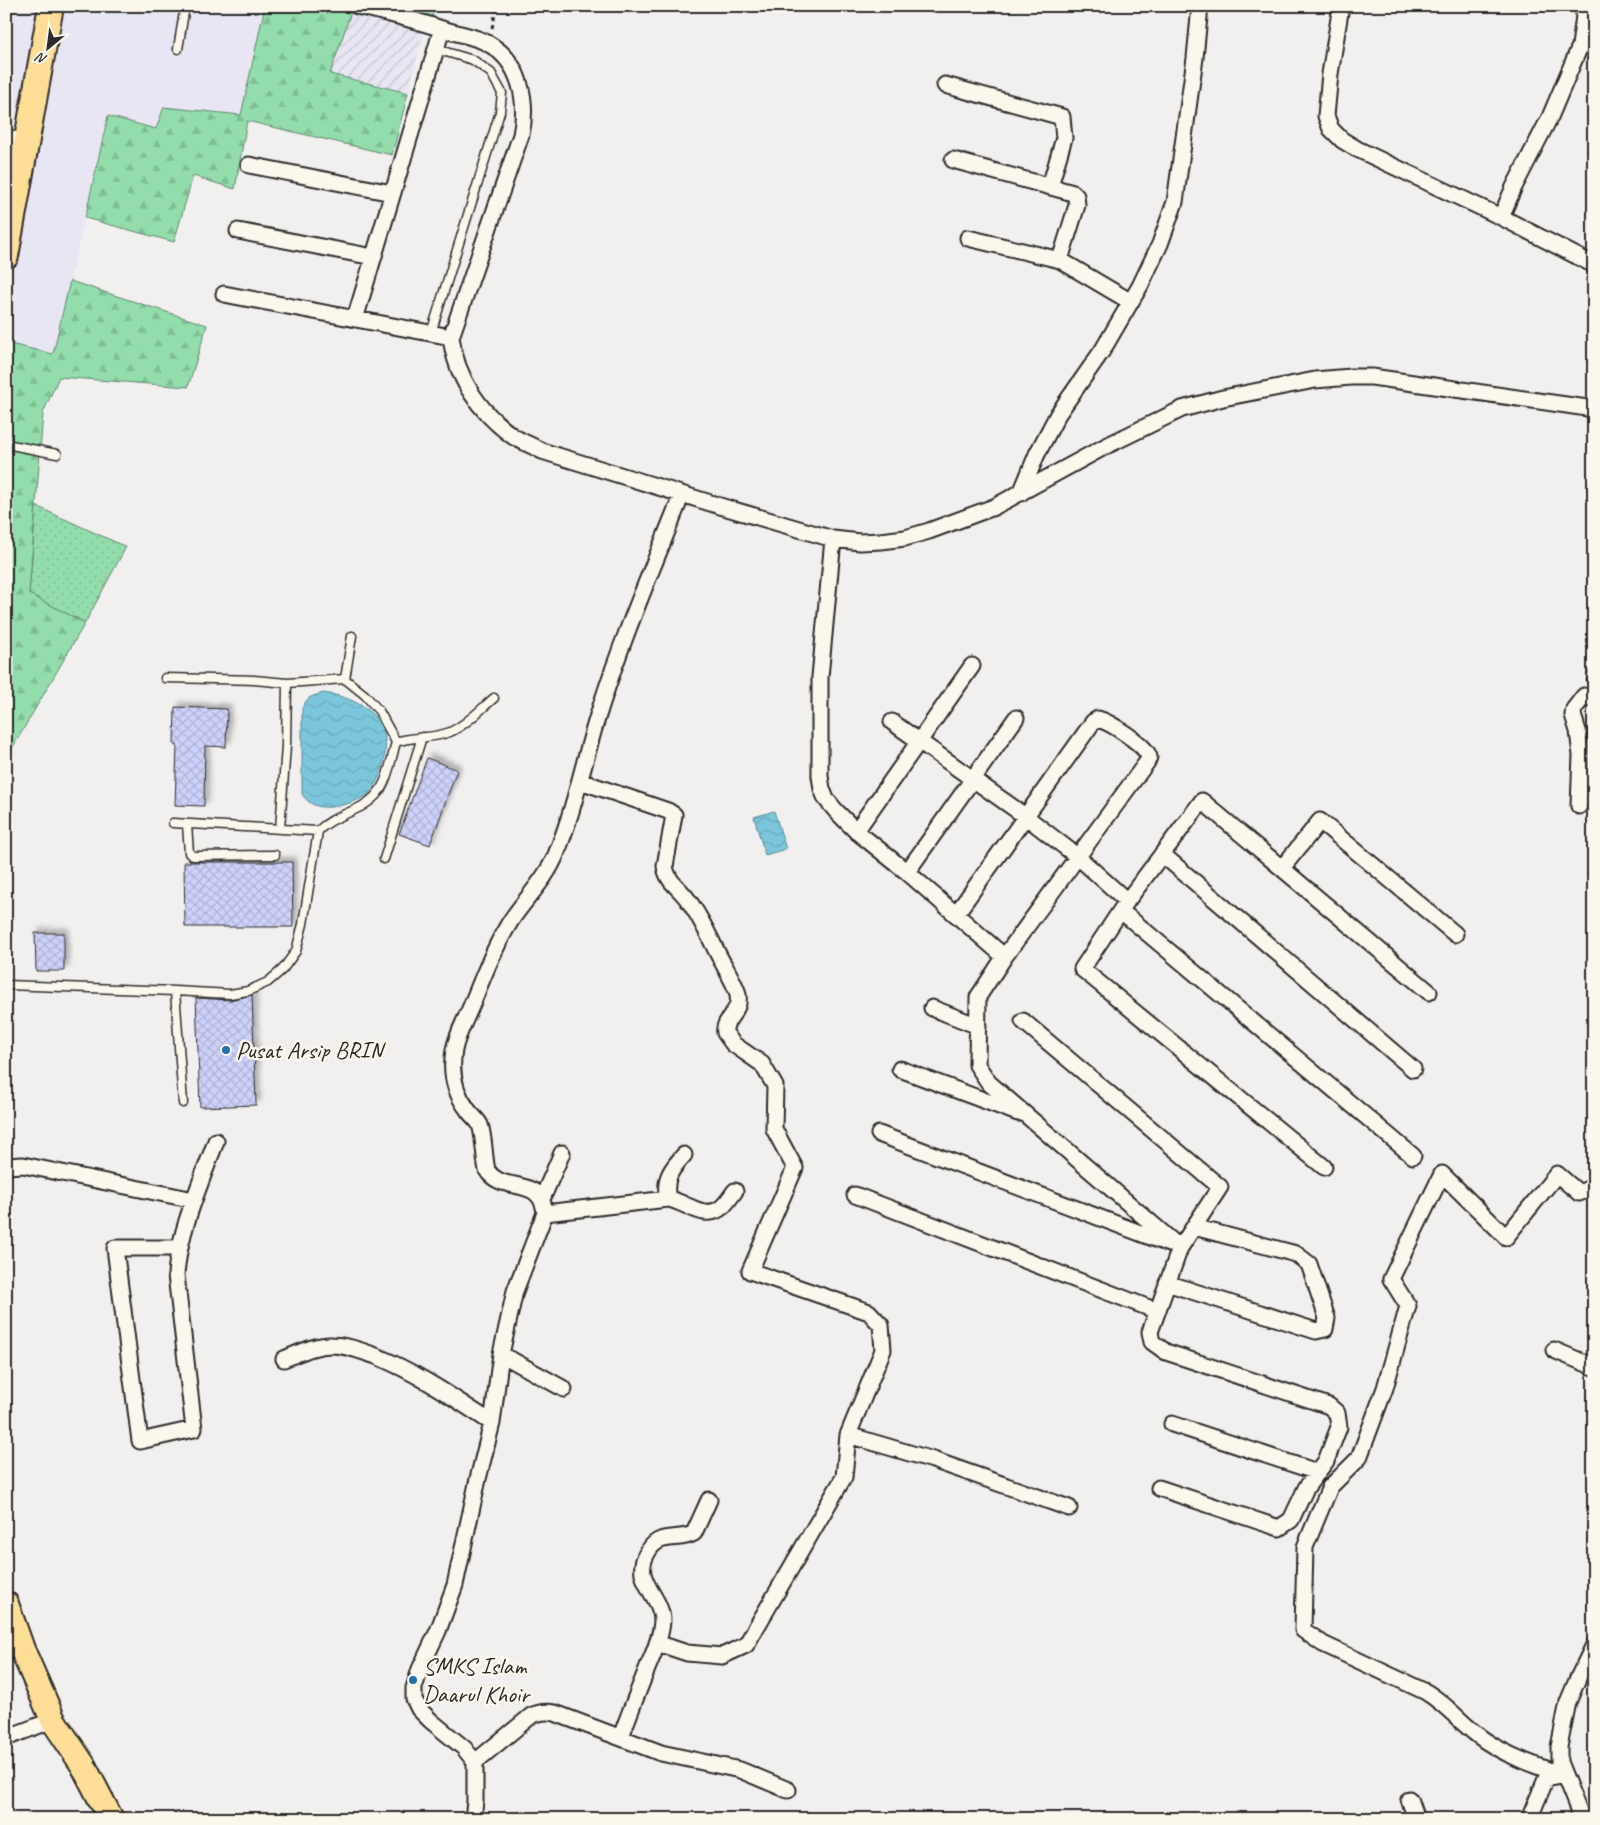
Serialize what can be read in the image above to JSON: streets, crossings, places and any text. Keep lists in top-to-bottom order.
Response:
{
  "places": ["Pusat Arsip BRIN", "SMKS Islam Daarul Khoir"],
  "north": "bottom left"
}
